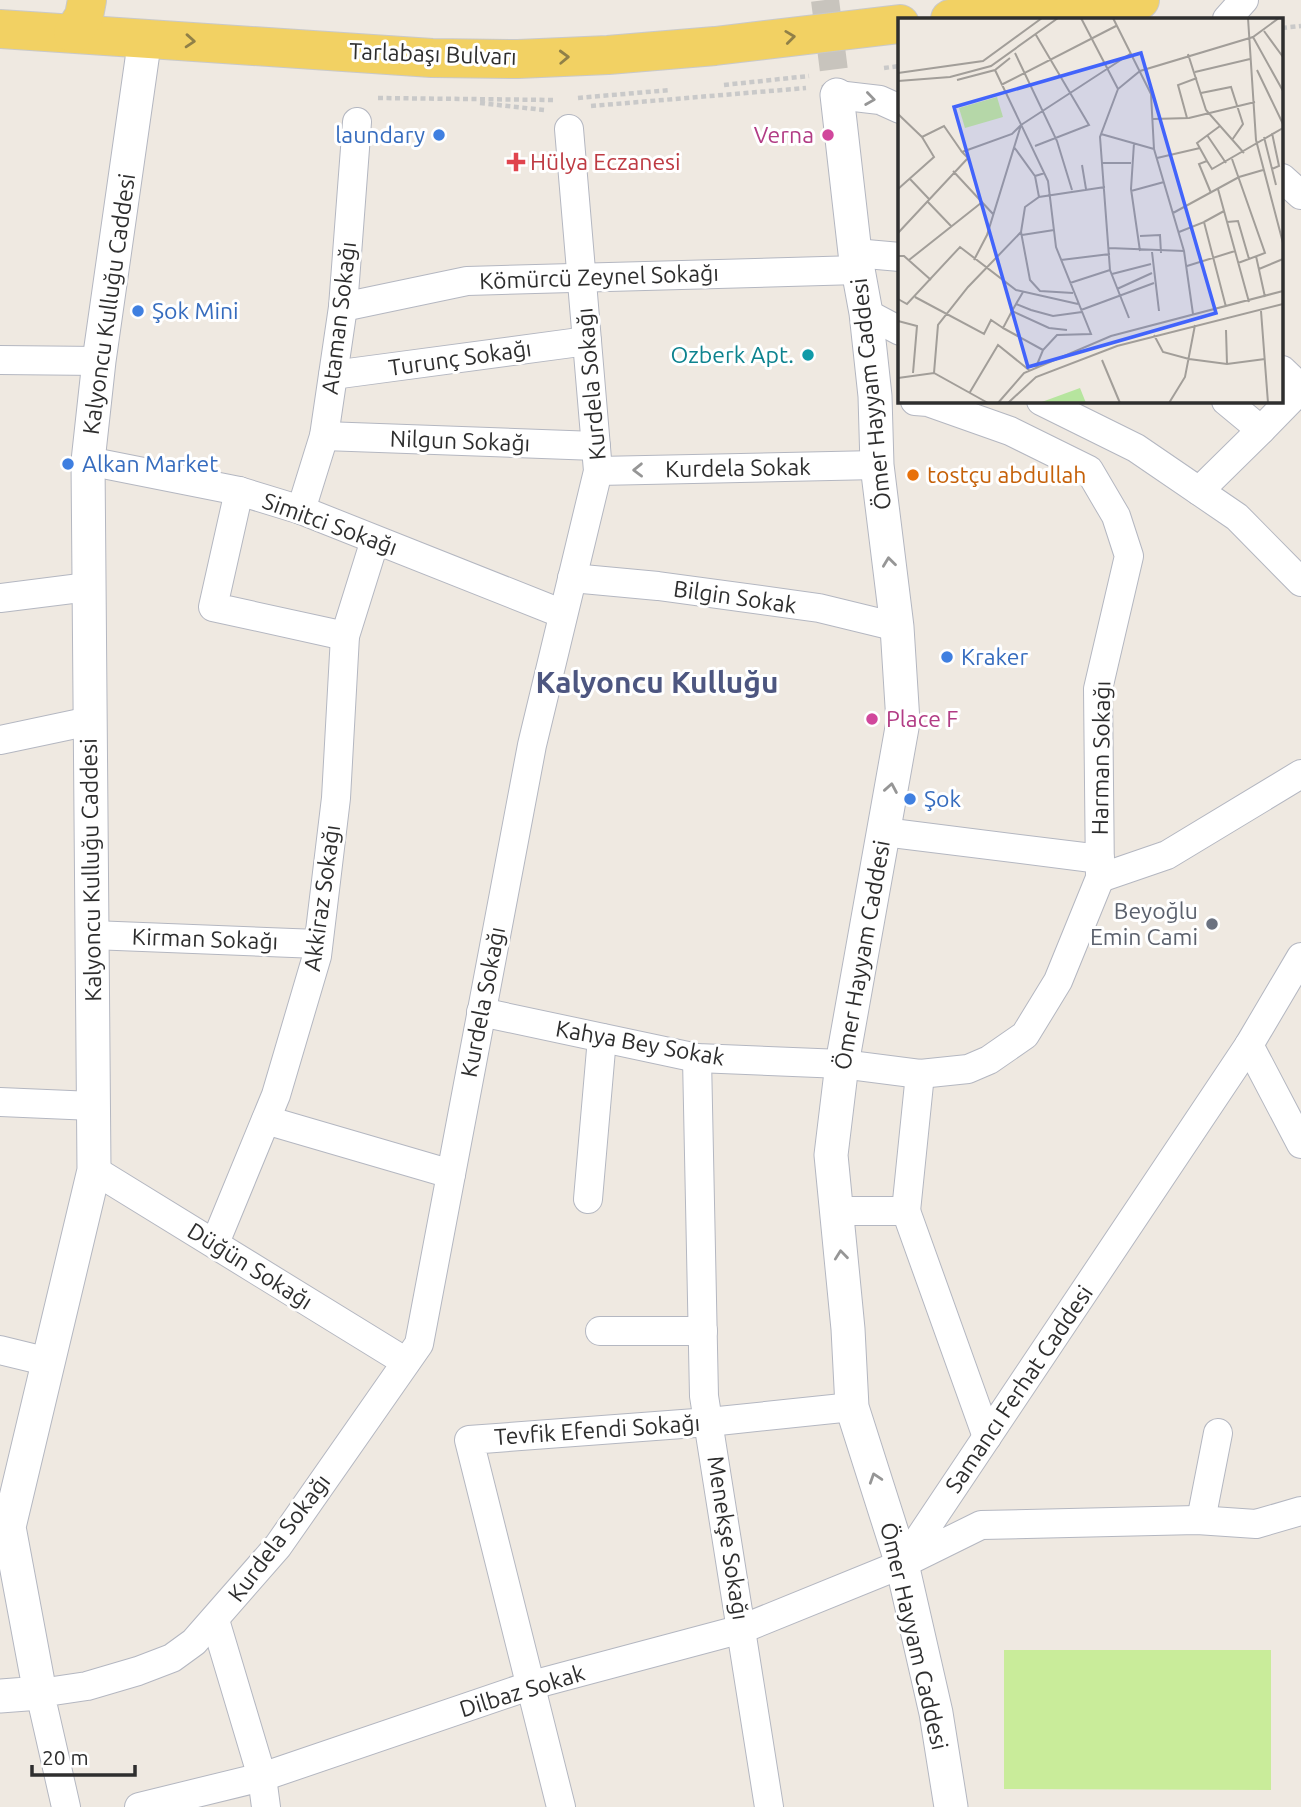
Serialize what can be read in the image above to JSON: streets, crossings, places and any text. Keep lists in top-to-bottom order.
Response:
{
  "streets": {
    "main road": ["Tarlabaşı Bulvarı"],
    "street": [
      "Kömürcü Zeynel Sokağı",
      "Kalyoncu Kulluğu Caddesi",
      "Ataman Sokağı",
      "Turunç Sokağı",
      "Kurdela Sokağı",
      "Ömer Hayyam Caddesi",
      "Nilgun Sokağı",
      "Kurdela Sokak",
      "Simitci Sokağı",
      "Bilgin Sokak",
      "Harman Sokağı",
      "Akkiraz Sokağı",
      "Kirman Sokağı",
      "Kahya Bey Sokak",
      "Düğün Sokağı",
      "Samancı Ferhat Caddesi",
      "Tevfik Efendi Sokağı",
      "Menekşe Sokağı",
      "Dilbaz Sokak"
    ]
  },
  "crossings": [
    ["Tarlabaşı Bulvarı", "Kalyoncu Kulluğu Caddesi"],
    ["Kömürcü Zeynel Sokağı", "Ataman Sokağı"],
    ["Kömürcü Zeynel Sokağı", "Kurdela Sokağı"],
    ["Kömürcü Zeynel Sokağı", "Ömer Hayyam Caddesi"],
    ["Kalyoncu Kulluğu Caddesi", "Kurdela Sokağı"],
    ["Kalyoncu Kulluğu Caddesi", "Simitci Sokağı"],
    ["Kalyoncu Kulluğu Caddesi", "Kirman Sokağı"],
    ["Kalyoncu Kulluğu Caddesi", "Düğün Sokağı"],
    ["Ataman Sokağı", "Turunç Sokağı"],
    ["Ataman Sokağı", "Nilgun Sokağı"],
    ["Ataman Sokağı", "Simitci Sokağı"],
    ["Turunç Sokağı", "Kurdela Sokağı"],
    ["Kurdela Sokağı", "Nilgun Sokağı"],
    ["Kurdela Sokağı", "Kurdela Sokak"],
    ["Kurdela Sokağı", "Simitci Sokağı"],
    ["Kurdela Sokağı", "Bilgin Sokak"],
    ["Kurdela Sokağı", "Kahya Bey Sokak"],
    ["Kurdela Sokağı", "Düğün Sokağı"],
    ["Ömer Hayyam Caddesi", "Kurdela Sokak"],
    ["Ömer Hayyam Caddesi", "Bilgin Sokak"],
    ["Ömer Hayyam Caddesi", "Harman Sokağı"],
    ["Ömer Hayyam Caddesi", "Kahya Bey Sokak"],
    ["Ömer Hayyam Caddesi", "Samancı Ferhat Caddesi"],
    ["Ömer Hayyam Caddesi", "Tevfik Efendi Sokağı"],
    ["Ömer Hayyam Caddesi", "Dilbaz Sokak"],
    ["Nilgun Sokağı", "Kurdela Sokak"],
    ["Simitci Sokağı", "Akkiraz Sokağı"],
    ["Harman Sokağı", "Kahya Bey Sokak"],
    ["Akkiraz Sokağı", "Kirman Sokağı"],
    ["Akkiraz Sokağı", "Düğün Sokağı"],
    ["Kahya Bey Sokak", "Menekşe Sokağı"],
    ["Samancı Ferhat Caddesi", "Dilbaz Sokak"],
    ["Tevfik Efendi Sokağı", "Menekşe Sokağı"],
    ["Tevfik Efendi Sokağı", "Dilbaz Sokak"],
    ["Menekşe Sokağı", "Dilbaz Sokak"]
  ],
  "one_way": ["Tarlabaşı Bulvarı", "Kurdela Sokak"],
  "districts": ["Kalyoncu Kulluğu"],
  "places": {
    "other": [
      "laundary",
      "Verna",
      "Şok Mini",
      "Ozberk Apt.",
      "Alkan Market",
      "tostçu abdullah",
      "Kraker",
      "Place F",
      "Şok",
      "Beyoğlu Emin Cami"
    ],
    "health": ["Hülya Eczanesi"]
  },
  "scale_bar": "20 m"
}
